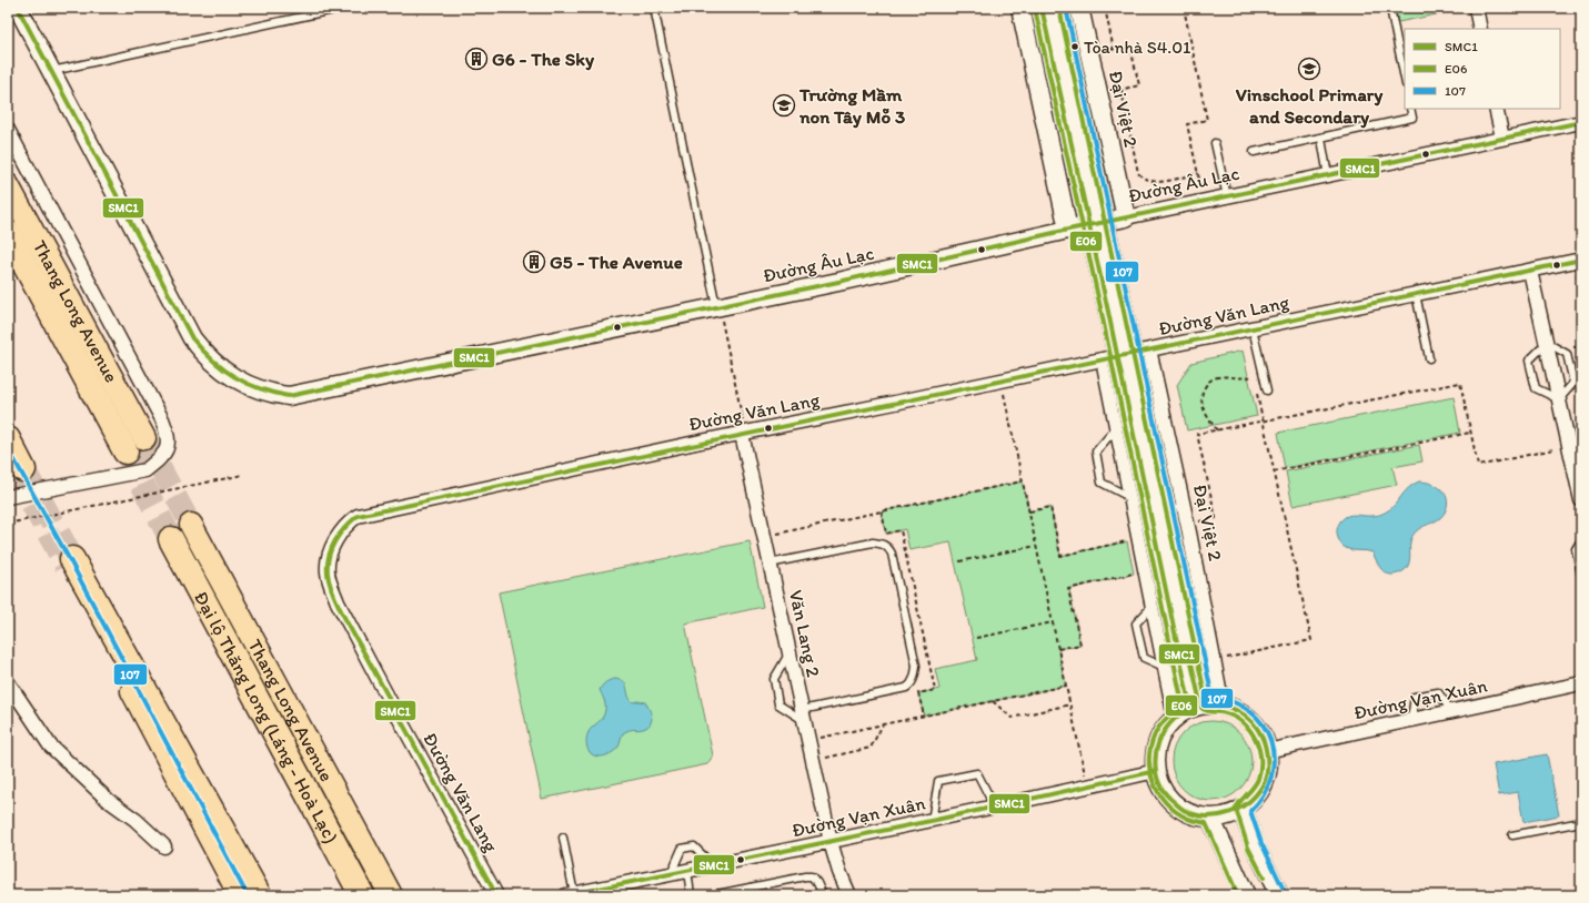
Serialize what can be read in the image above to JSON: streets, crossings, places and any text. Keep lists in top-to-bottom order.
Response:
{
  "streets": {
    "highway": ["Đại lộ Thăng Long (Láng - Hoà Lạc)"],
    "main road": ["Thang Long Avenue"],
    "street": [
      "Đại Việt 2",
      "Đường Âu Lạc",
      "Đường Văn Lang",
      "Văn Lang 2",
      "Đường Vạn Xuân"
    ]
  },
  "crossings": [
    ["Đại Việt 2", "Đường Âu Lạc"],
    ["Đại Việt 2", "Đường Văn Lang"],
    ["Đại Việt 2", "Đường Vạn Xuân"],
    ["Đường Văn Lang", "Văn Lang 2"],
    ["Văn Lang 2", "Đường Vạn Xuân"]
  ],
  "places": {
    "other": ["Tòa nhà S4.01"],
    "building": ["G6 - The Sky", "G5 - The Avenue"],
    "school or university": ["Vinschool Primary and Secondary", "Trường Mầm non Tây Mỗ 3"]
  },
  "lines": ["transit line SMC1", "transit line 107", "transit line E06"],
  "legend": ["SMC1", "E06", "107"]
}
